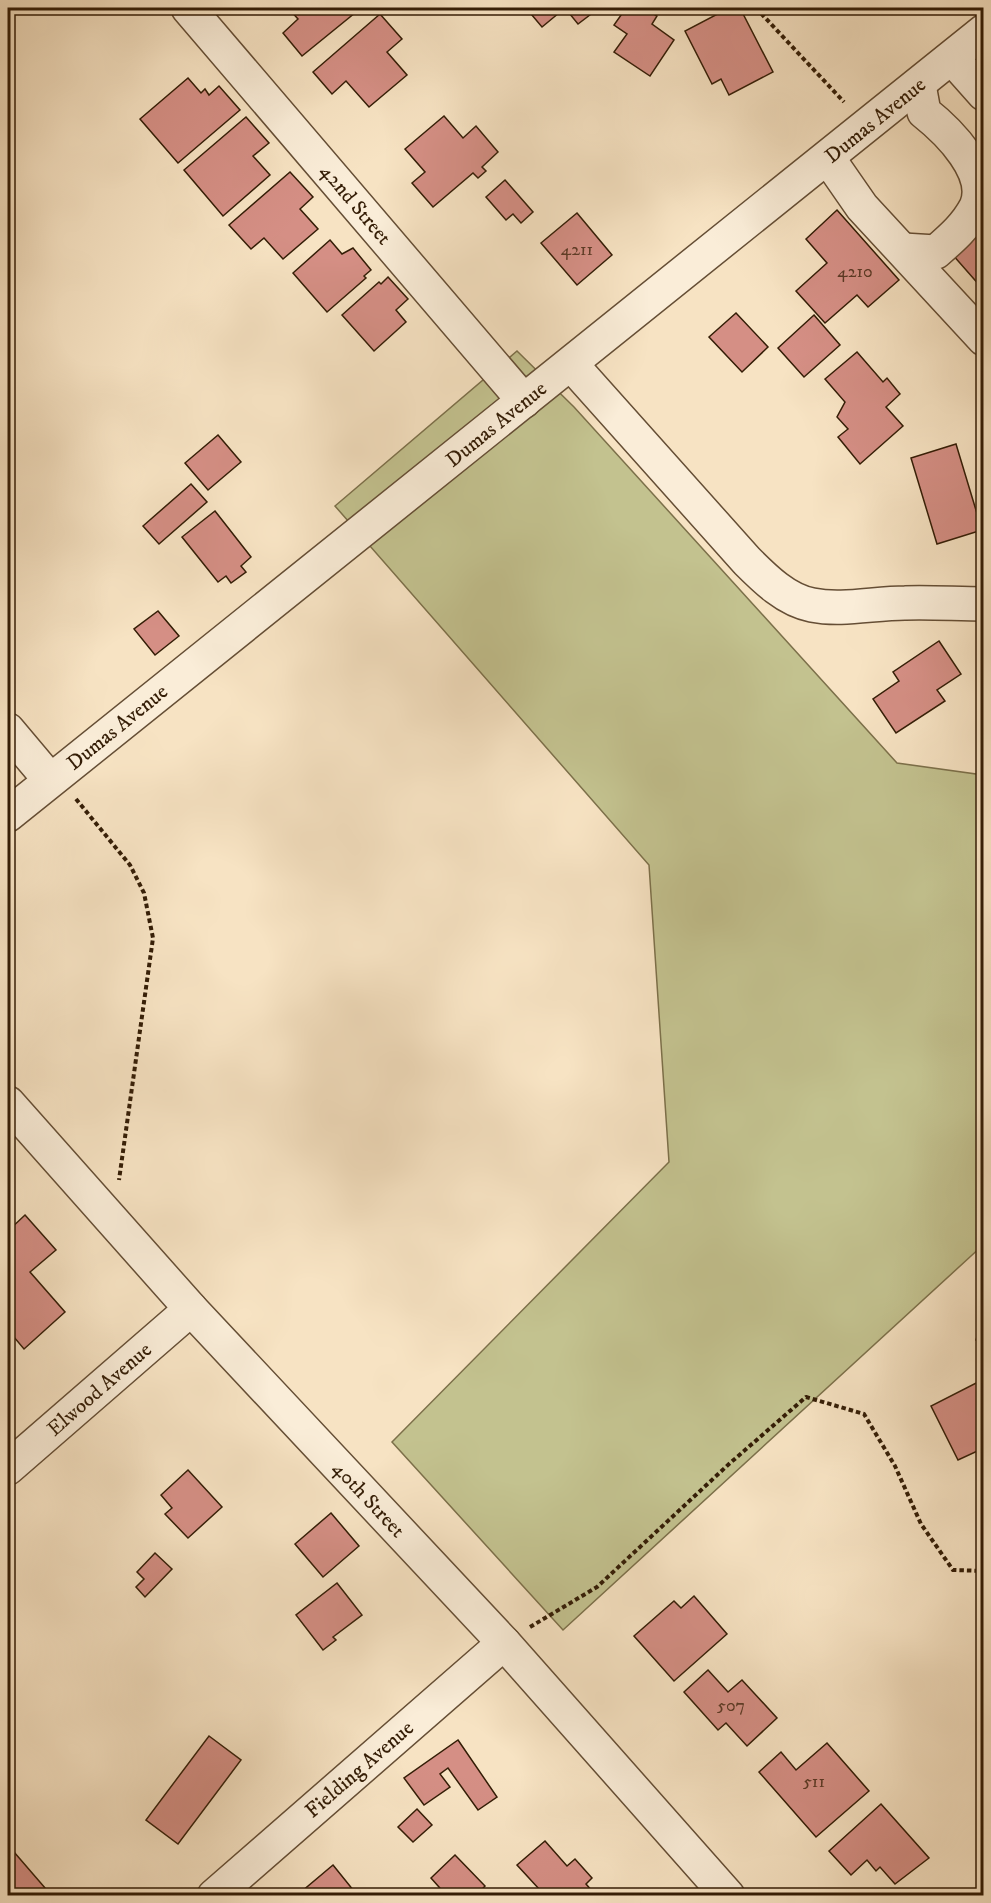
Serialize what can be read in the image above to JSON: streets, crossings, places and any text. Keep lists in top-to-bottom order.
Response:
{
  "streets": {
    "street": [
      "Dumas Avenue",
      "42nd Street",
      "Elwood Avenue",
      "40th Street",
      "Fielding Avenue"
    ]
  },
  "crossings": [
    ["Dumas Avenue", "42nd Street"],
    ["Elwood Avenue", "40th Street"],
    ["40th Street", "Fielding Avenue"]
  ],
  "house_numbers": [
    "4211",
    "4210",
    "507",
    "511"
  ]
}
